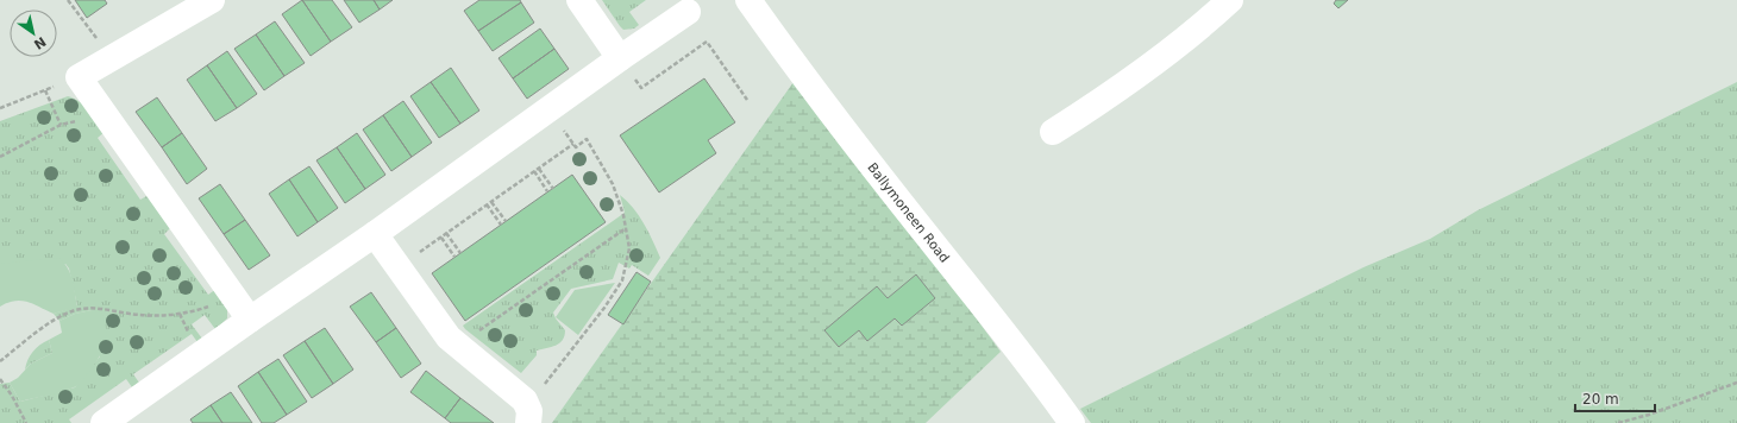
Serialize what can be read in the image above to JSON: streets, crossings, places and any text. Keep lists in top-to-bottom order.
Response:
{
  "streets": {
    "street": ["Ballymoneen Road"]
  },
  "scale_bar": "20 m",
  "north": "bottom right"
}
